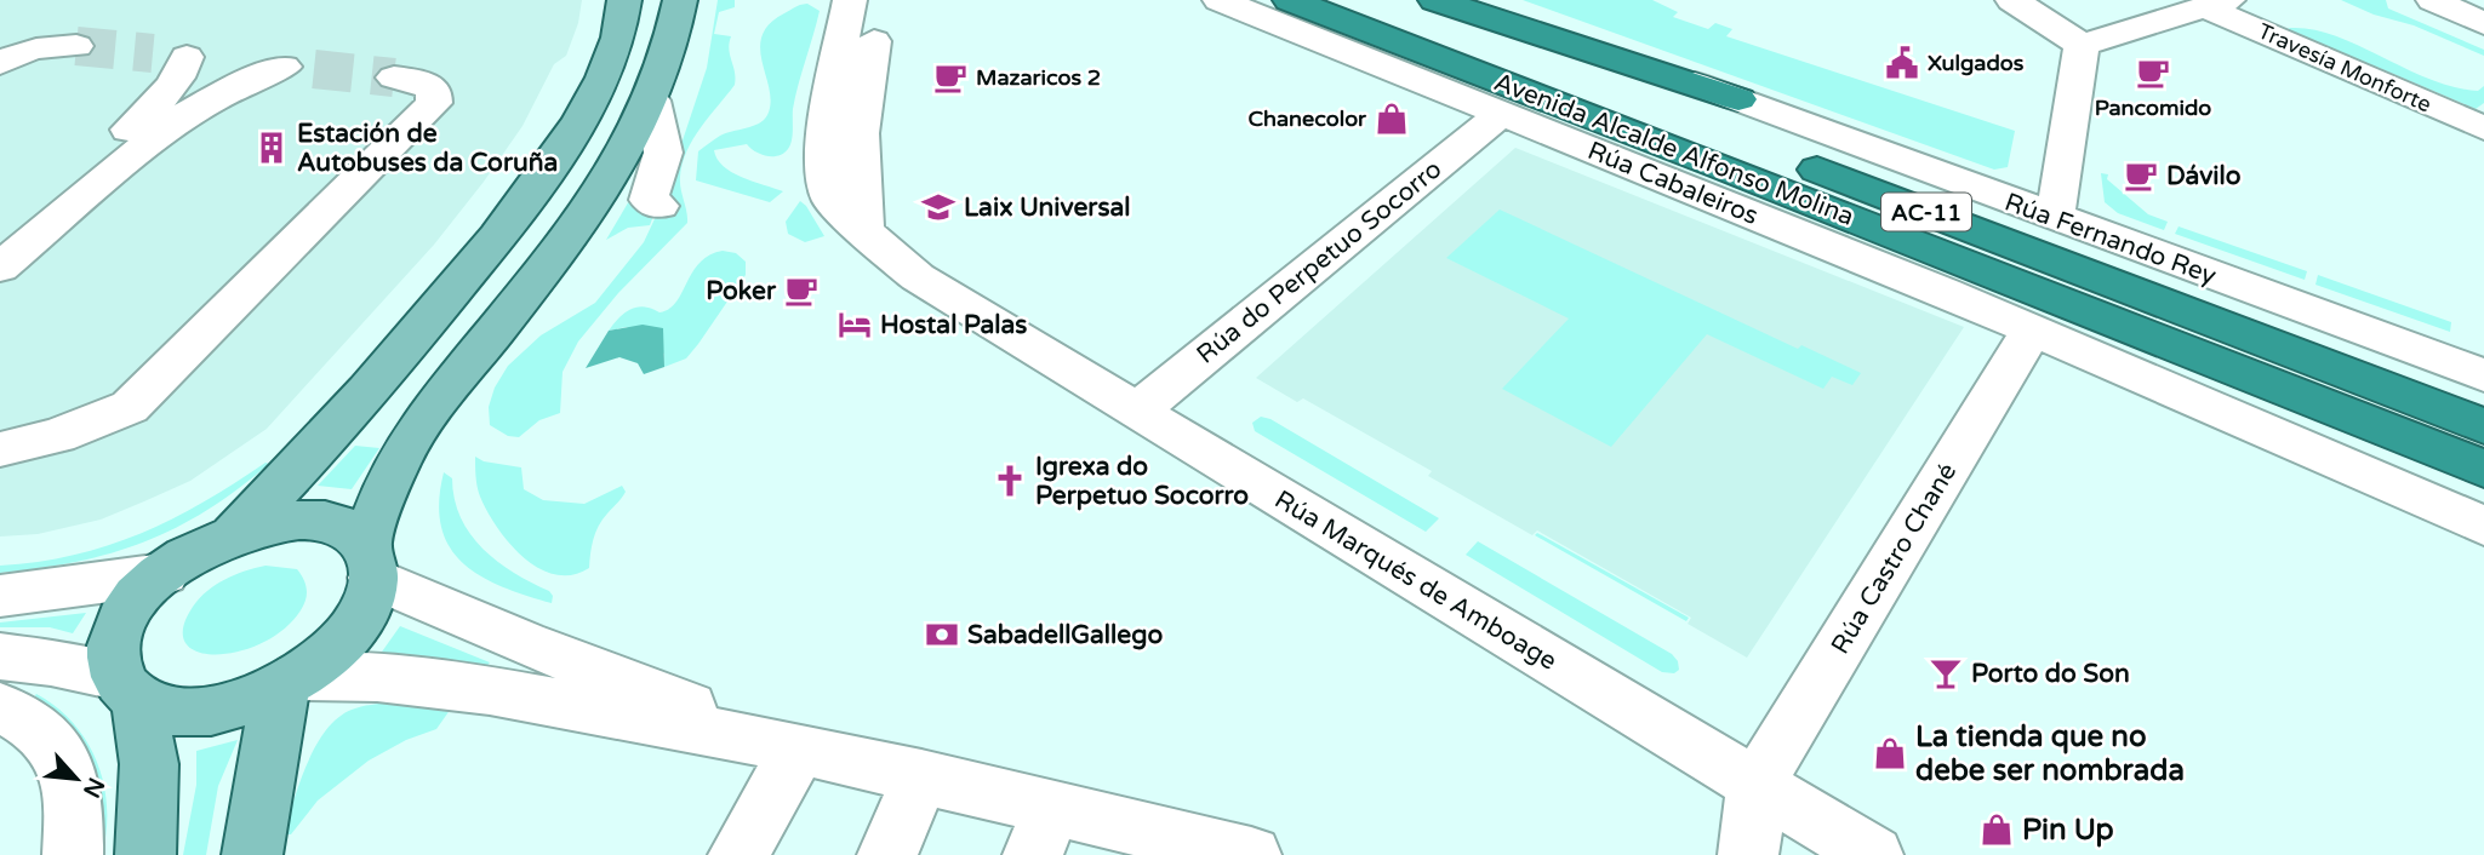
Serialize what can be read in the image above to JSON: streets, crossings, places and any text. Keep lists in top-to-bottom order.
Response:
{
  "streets": {
    "highway": ["Avenida Alcalde Alfonso Molina", "AC-11"],
    "street": [
      "Travesía Monforte",
      "Rúa Cabaleiros",
      "Rúa Fernando Rey",
      "Rúa do Perpetuo Socorro",
      "Rúa Castro Chané",
      "Rúa Marqués de Amboage"
    ]
  },
  "crossings": [
    ["Rúa Cabaleiros", "Rúa do Perpetuo Socorro"],
    ["Rúa Cabaleiros", "Rúa Castro Chané"],
    ["Rúa do Perpetuo Socorro", "Rúa Marqués de Amboage"],
    ["Rúa Castro Chané", "Rúa Marqués de Amboage"]
  ],
  "places": {
    "public building": ["Xulgados"],
    "cafe": [
      "Pancomido",
      "Mazaricos 2",
      "Dávilo",
      "Poker"
    ],
    "shop": ["Chanecolor", "La tienda que no debe ser nombrada", "Pin Up"],
    "building": ["Estación de Autobuses da Coruña"],
    "school or university": ["Laix Universal"],
    "hotel": ["Hostal Palas"],
    "church": ["Igrexa do Perpetuo Socorro"],
    "bank": ["SabadellGallego"],
    "bar": ["Porto do Son"]
  },
  "north": "bottom right"
}
